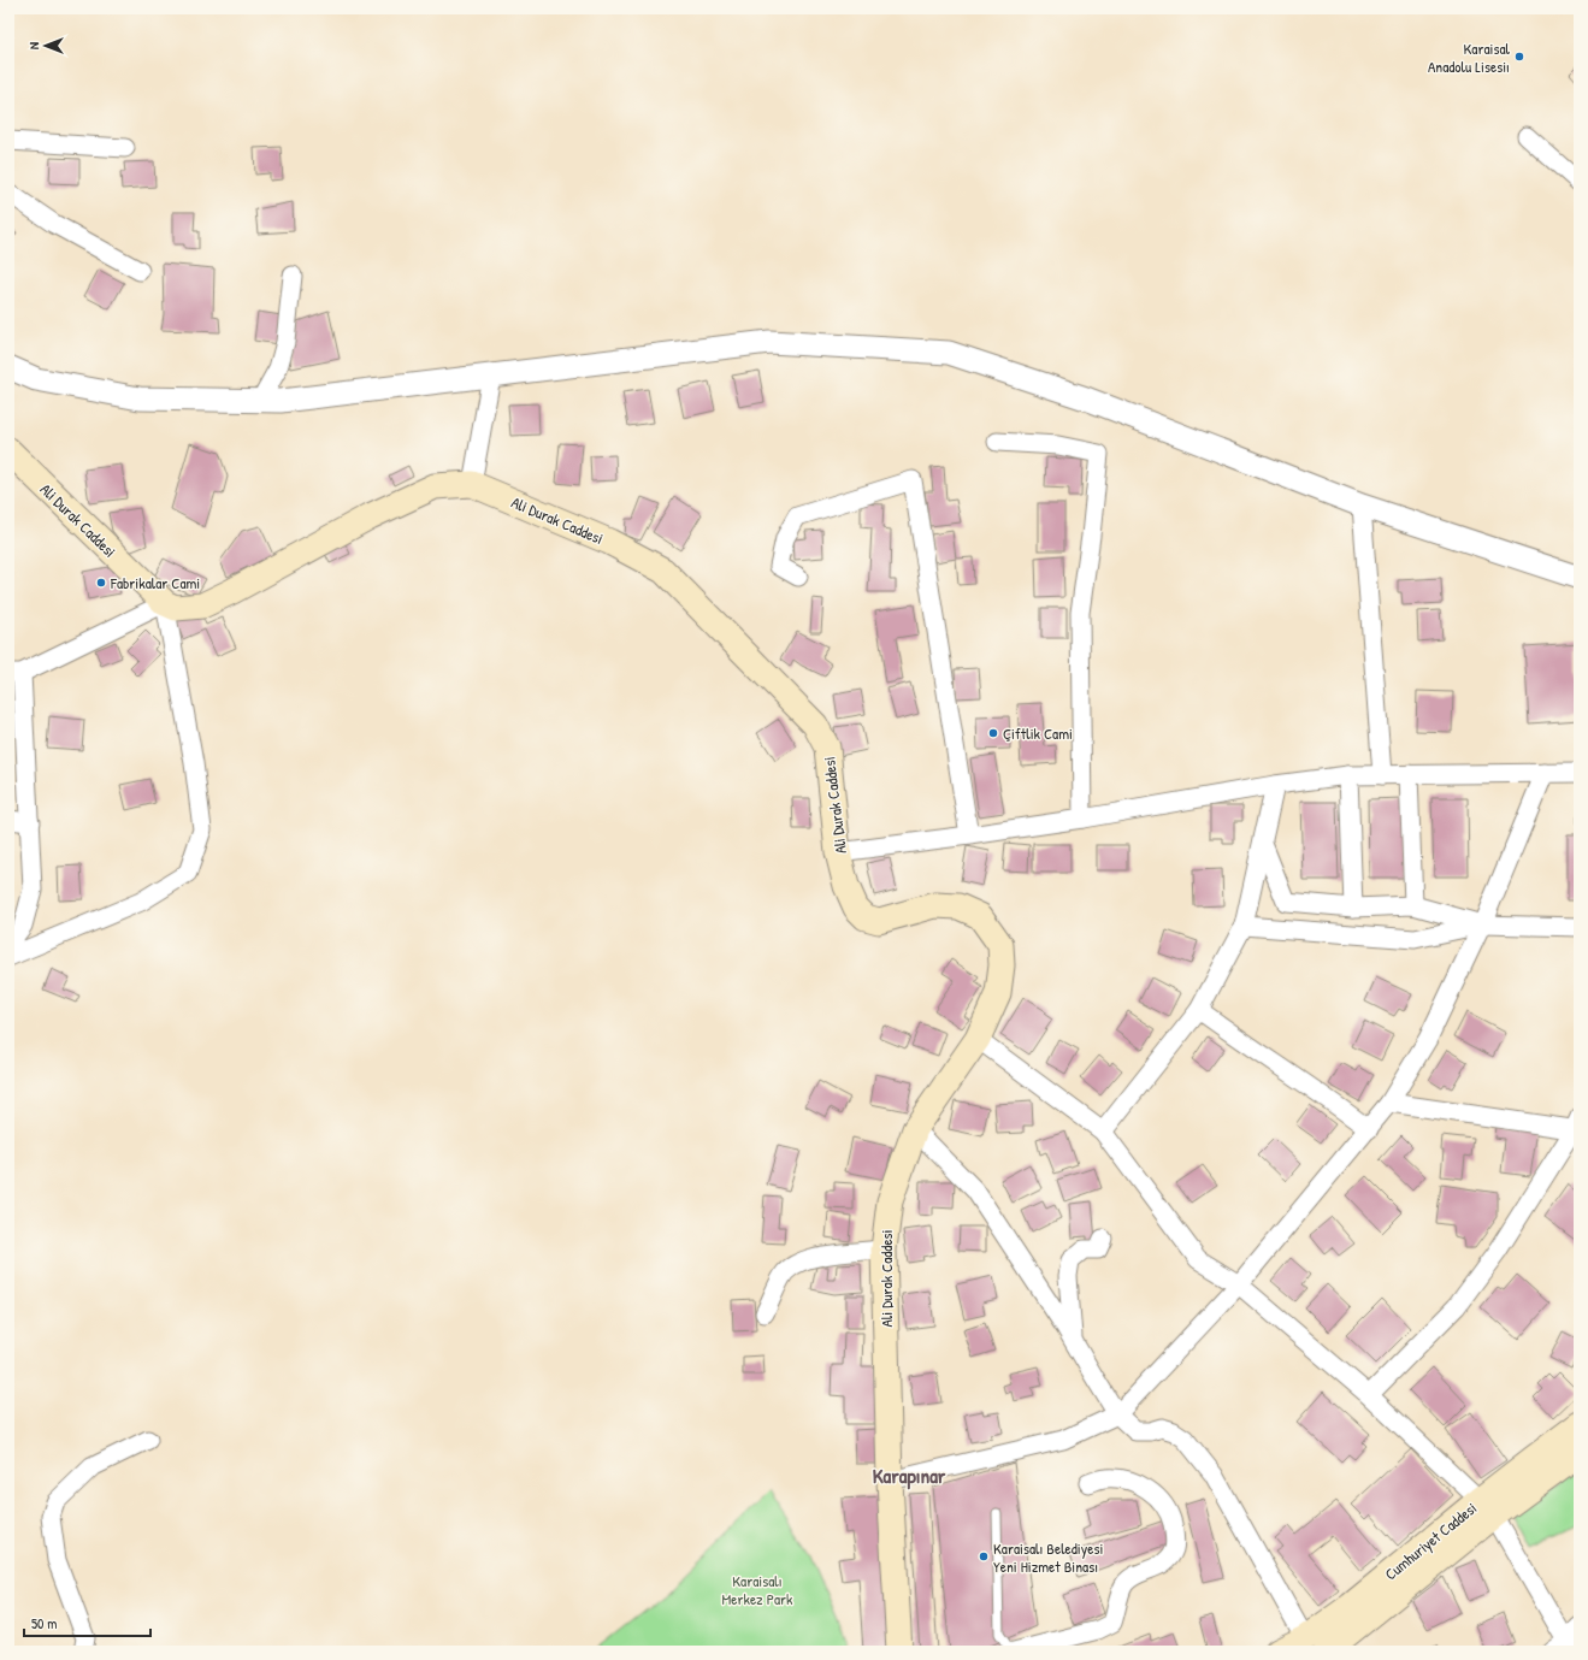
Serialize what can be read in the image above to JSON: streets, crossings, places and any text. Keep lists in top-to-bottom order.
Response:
{
  "streets": {
    "main road": ["Ali Durak Caddesi", "Cumhuriyet Caddesi"]
  },
  "districts": ["Karapınar"],
  "parks": ["Karaisalı Merkez Park"],
  "places": [
    "Karaisal Anadolu Lisesiı",
    "Fabrikalar Cami",
    "Çiftlik Cami",
    "Karaisalı Belediyesi Yeni Hizmet Binası"
  ],
  "scale_bar": "50 m",
  "north": "left"
}
